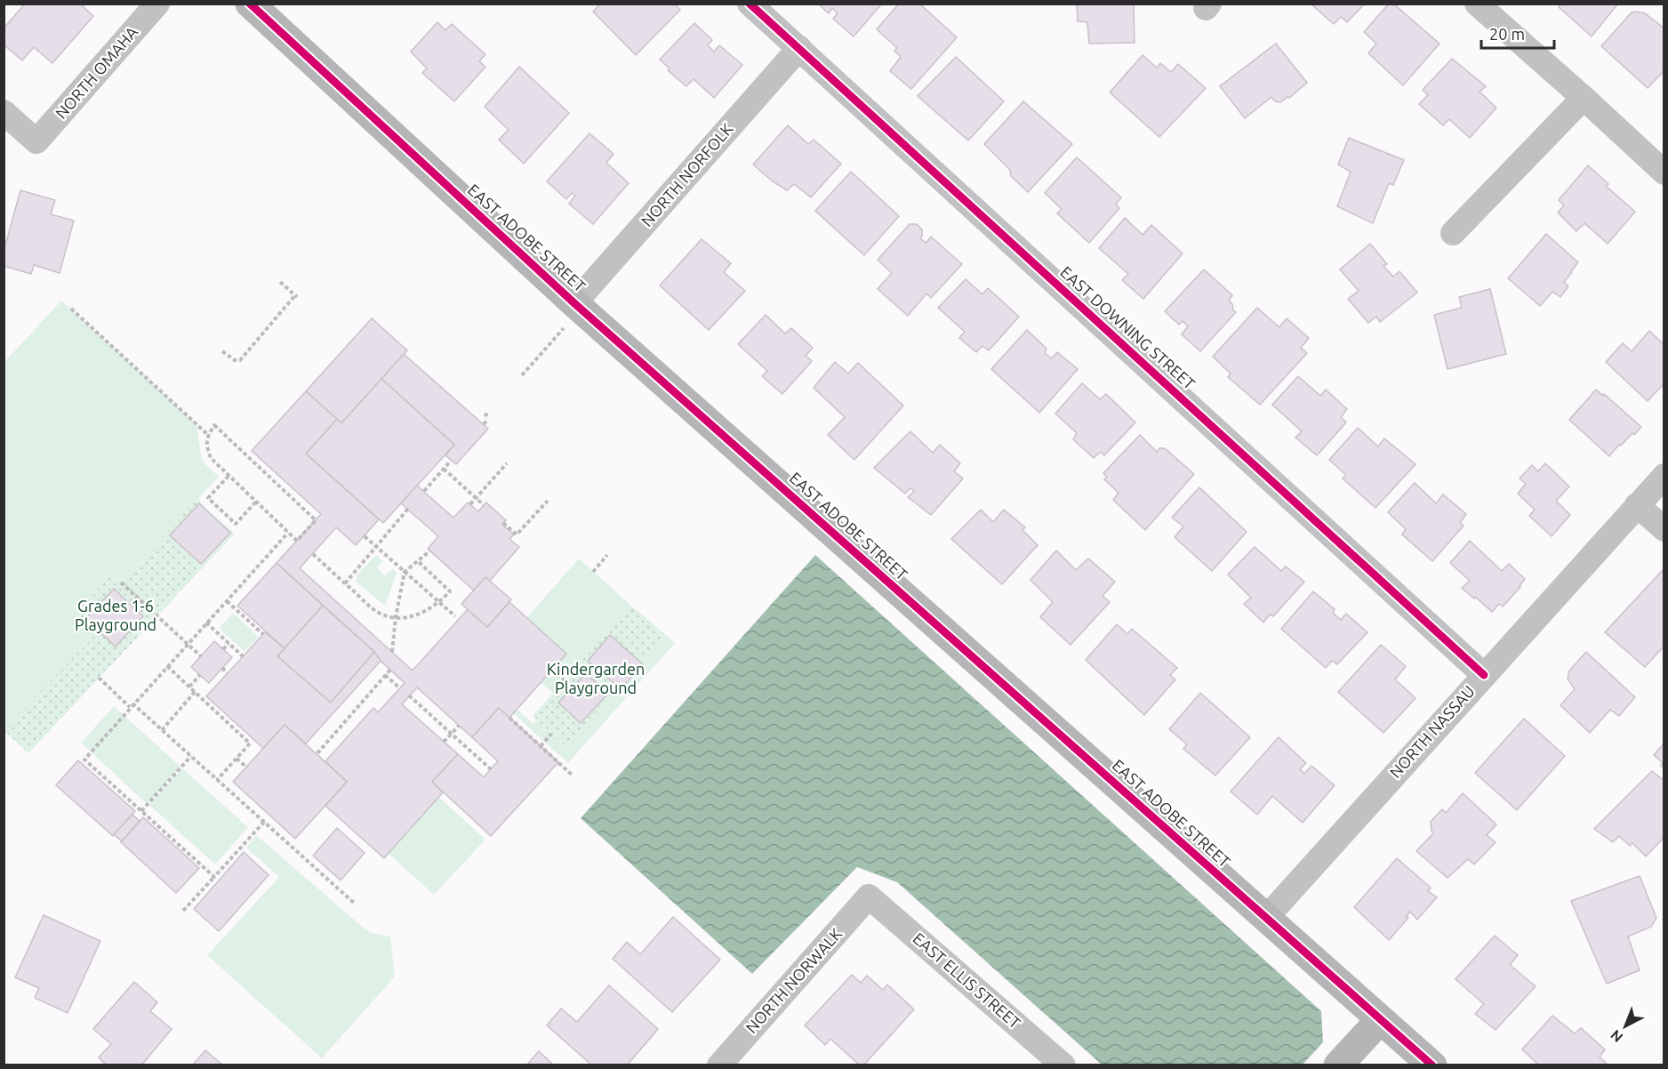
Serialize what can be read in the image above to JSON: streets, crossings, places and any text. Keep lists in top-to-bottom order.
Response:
{
  "streets": {
    "street": [
      "NORTH OMAHA",
      "NORTH NORFOLK",
      "EAST ADOBE STREET",
      "EAST DOWNING STREET",
      "NORTH NASSAU",
      "NORTH NORWALK",
      "EAST ELLIS STREET"
    ]
  },
  "crossings": [
    ["NORTH NORFOLK", "EAST ADOBE STREET"],
    ["NORTH NORFOLK", "EAST DOWNING STREET"],
    ["EAST ADOBE STREET", "NORTH NASSAU"],
    ["EAST DOWNING STREET", "NORTH NASSAU"],
    ["NORTH NORWALK", "EAST ELLIS STREET"]
  ],
  "parks": ["Grades 1-6 Playground", "Kindergarden Playground"],
  "scale_bar": "20 m",
  "north": "bottom left"
}
